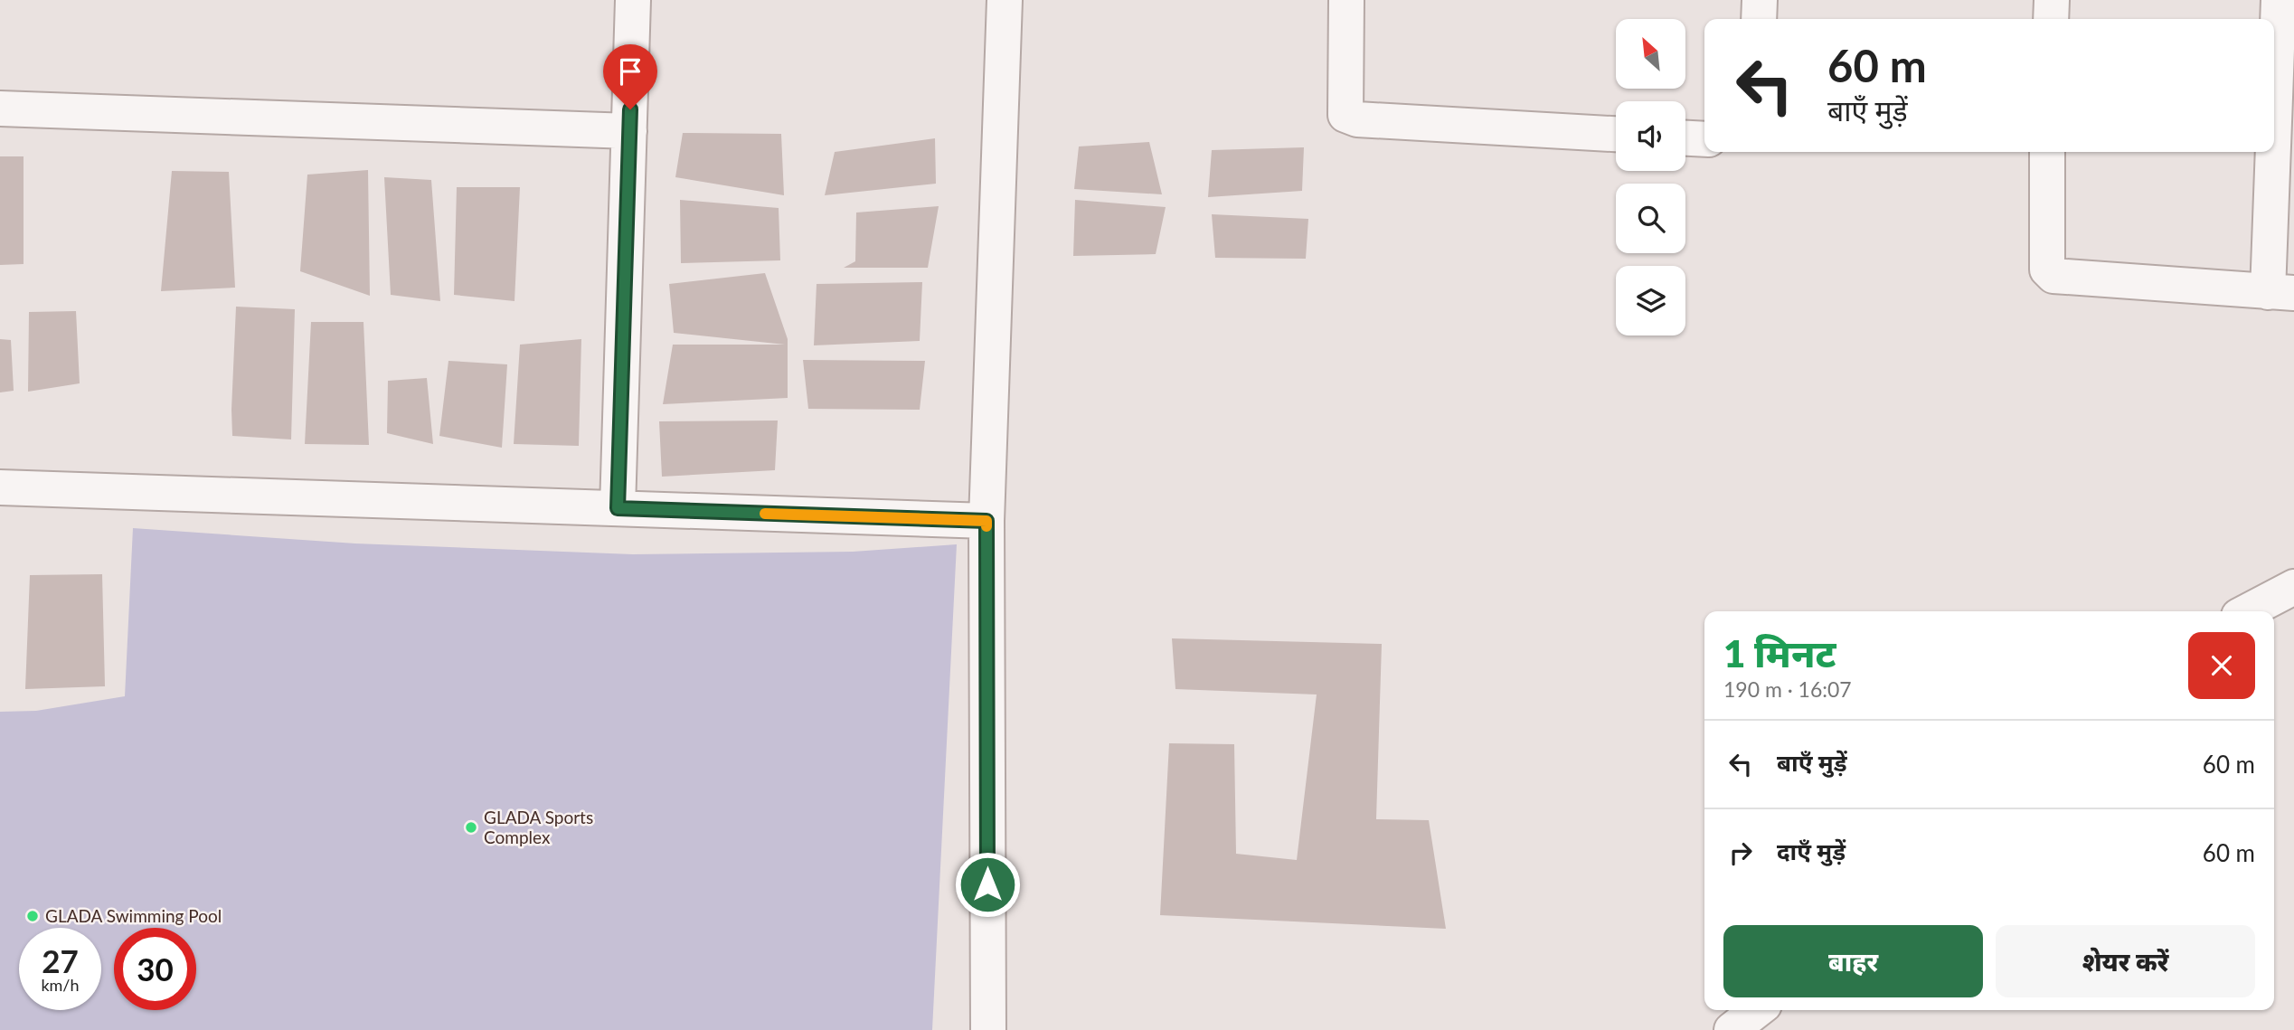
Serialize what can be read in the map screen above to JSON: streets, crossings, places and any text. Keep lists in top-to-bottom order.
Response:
{
  "places": ["GLADA Sports Complex", "GLADA Swimming Pool"],
  "north": "top left",
  "page": {
    "turn": ["60 m", "बाएँ मुड़ें"],
    "heading": ["1 मिनट", "190 m · 16:07"],
    "list": [
      {
        "name": "बाएँ मुड़ें",
        "value": "60 m"
      },
      {
        "name": "दाएँ मुड़ें",
        "value": "60 m"
      }
    ],
    "buttons": ["बाहर", "शेयर करें"],
    "speed": "27 km/h",
    "limit": "30"
  }
}
